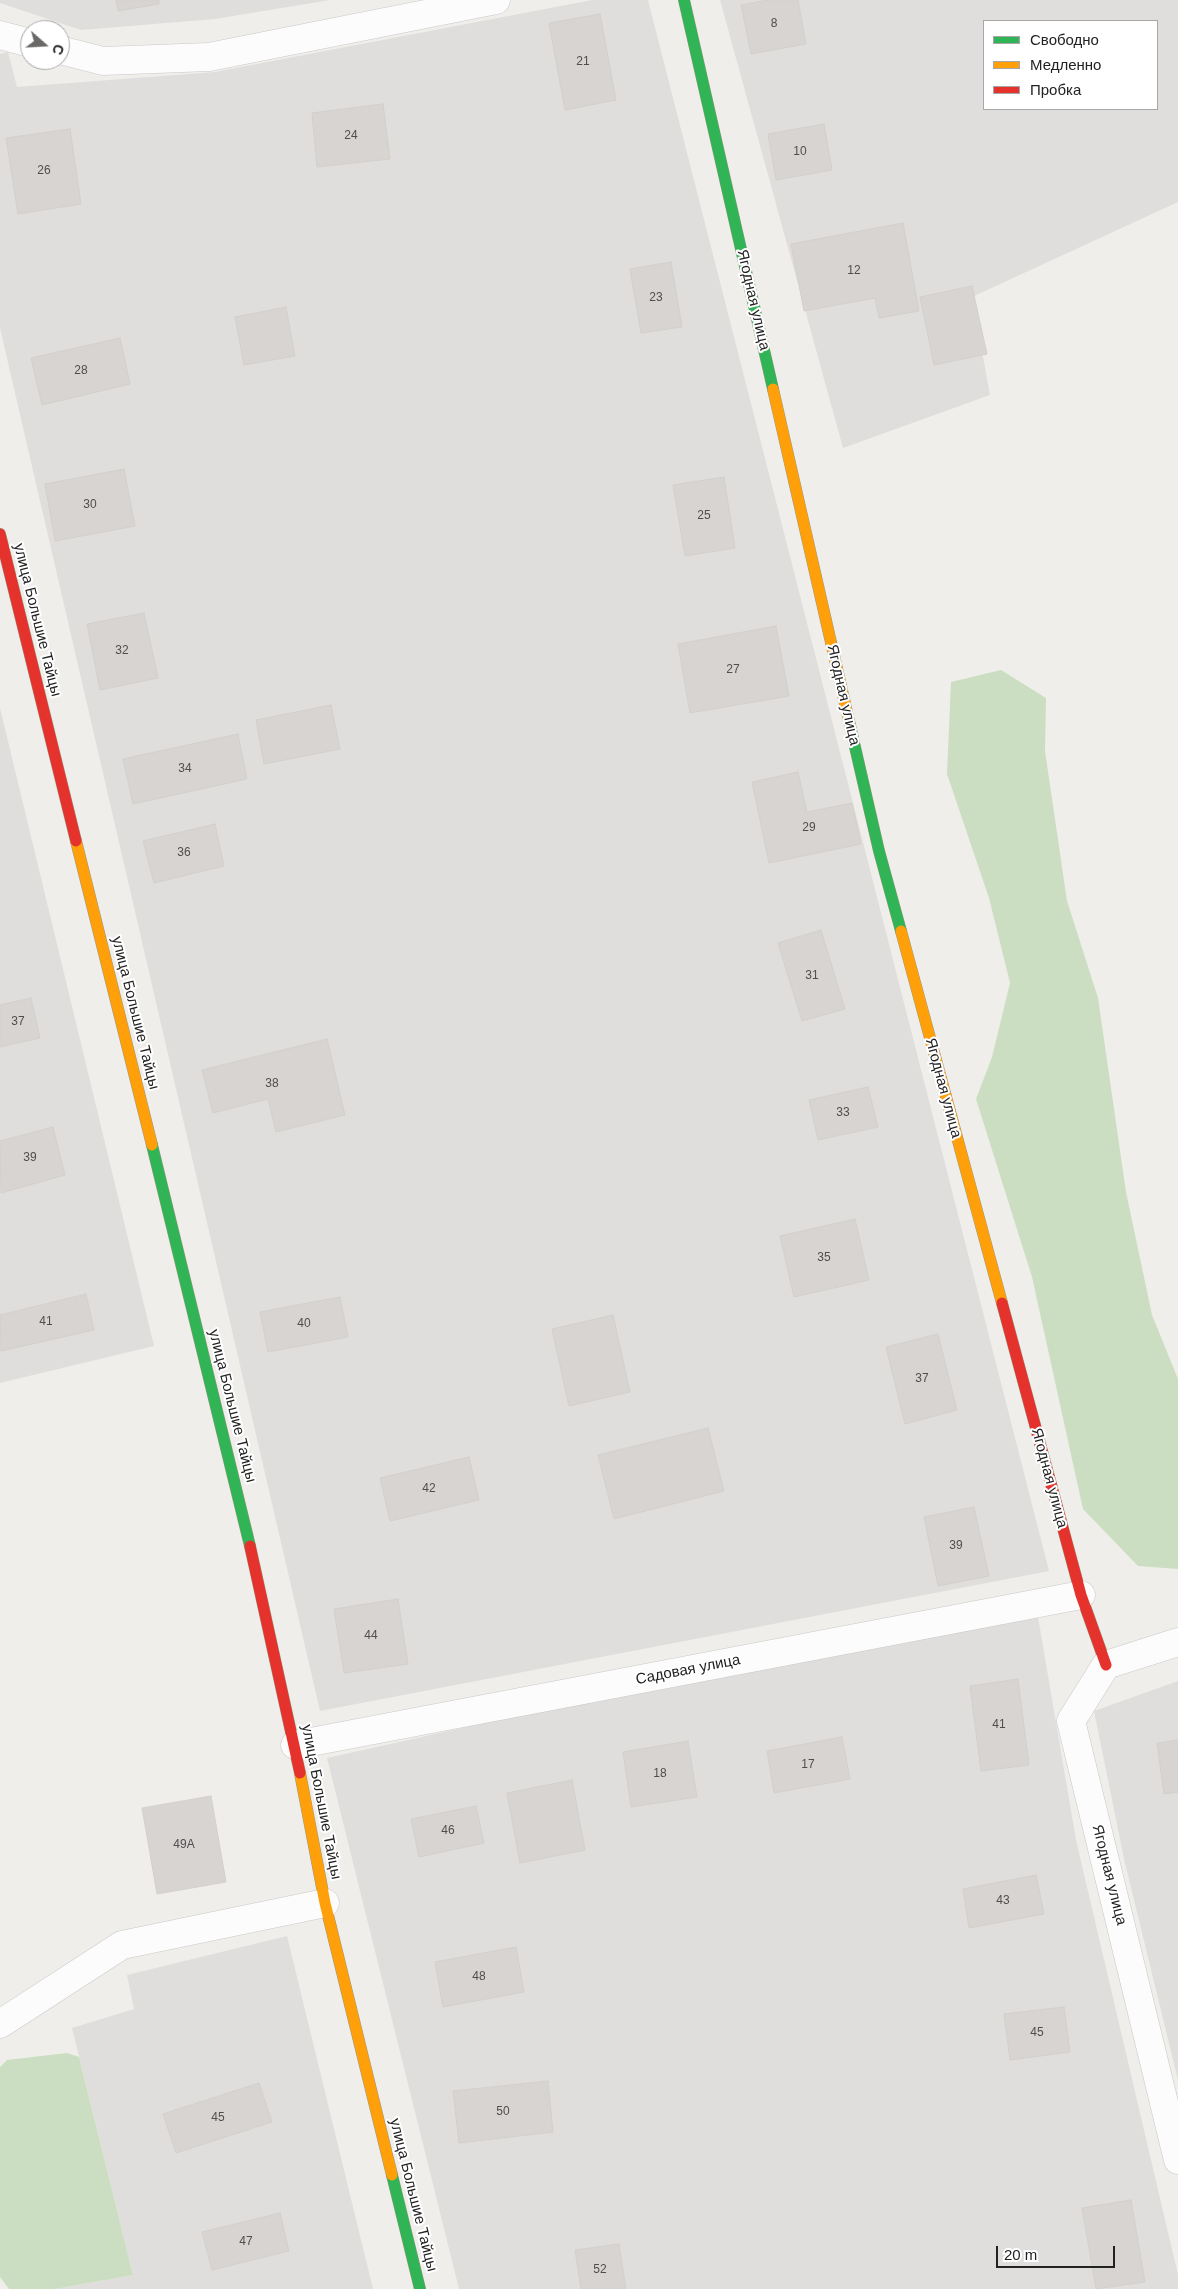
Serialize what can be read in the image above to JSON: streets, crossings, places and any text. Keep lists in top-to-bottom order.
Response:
{
  "streets": {
    "street": ["Ягодная улица", "улица Большие Тайцы", "Садовая улица"]
  },
  "crossings": [
    ["Ягодная улица", "Садовая улица"],
    ["улица Большие Тайцы", "Садовая улица"]
  ],
  "house_numbers": [
    "8",
    "21",
    "24",
    "10",
    "26",
    "12",
    "23",
    "28",
    "30",
    "25",
    "32",
    "27",
    "34",
    "29",
    "36",
    "31",
    "37",
    "38",
    "33",
    "39",
    "35",
    "41",
    "40",
    "37",
    "42",
    "39",
    "44",
    "41",
    "17",
    "18",
    "46",
    "49А",
    "43",
    "48",
    "45",
    "50",
    "45",
    "47",
    "52"
  ],
  "legend": ["Свободно", "Медленно", "Пробка"],
  "scale_bar": "20 m",
  "north": "right"
}
